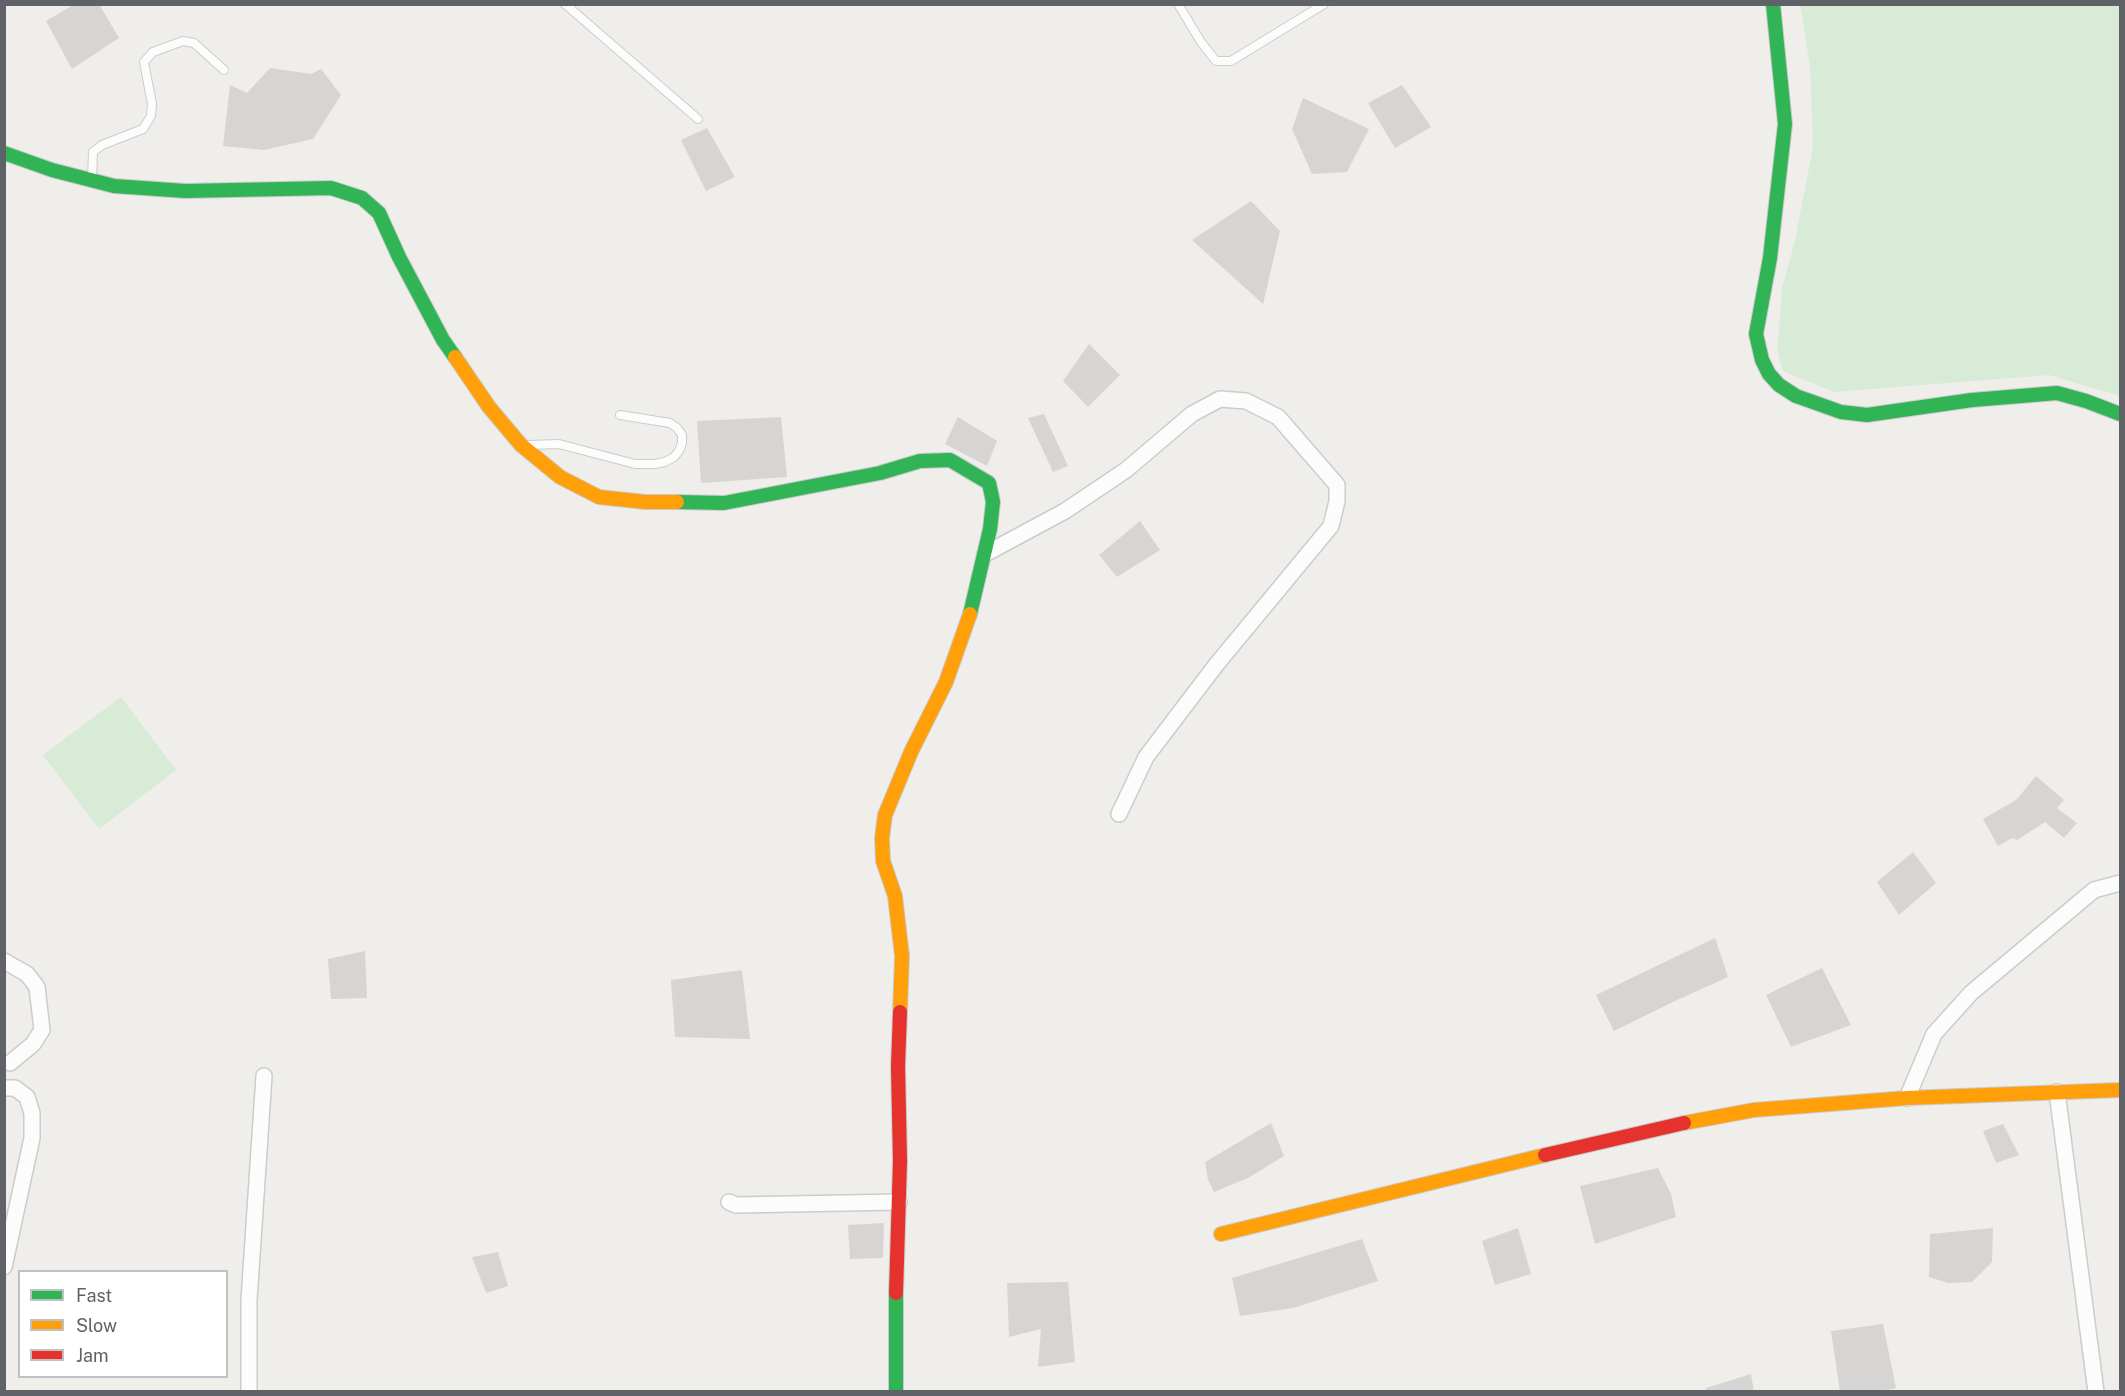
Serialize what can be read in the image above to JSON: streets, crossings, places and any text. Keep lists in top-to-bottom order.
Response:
{
  "legend": ["Fast", "Slow", "Jam"]
}
